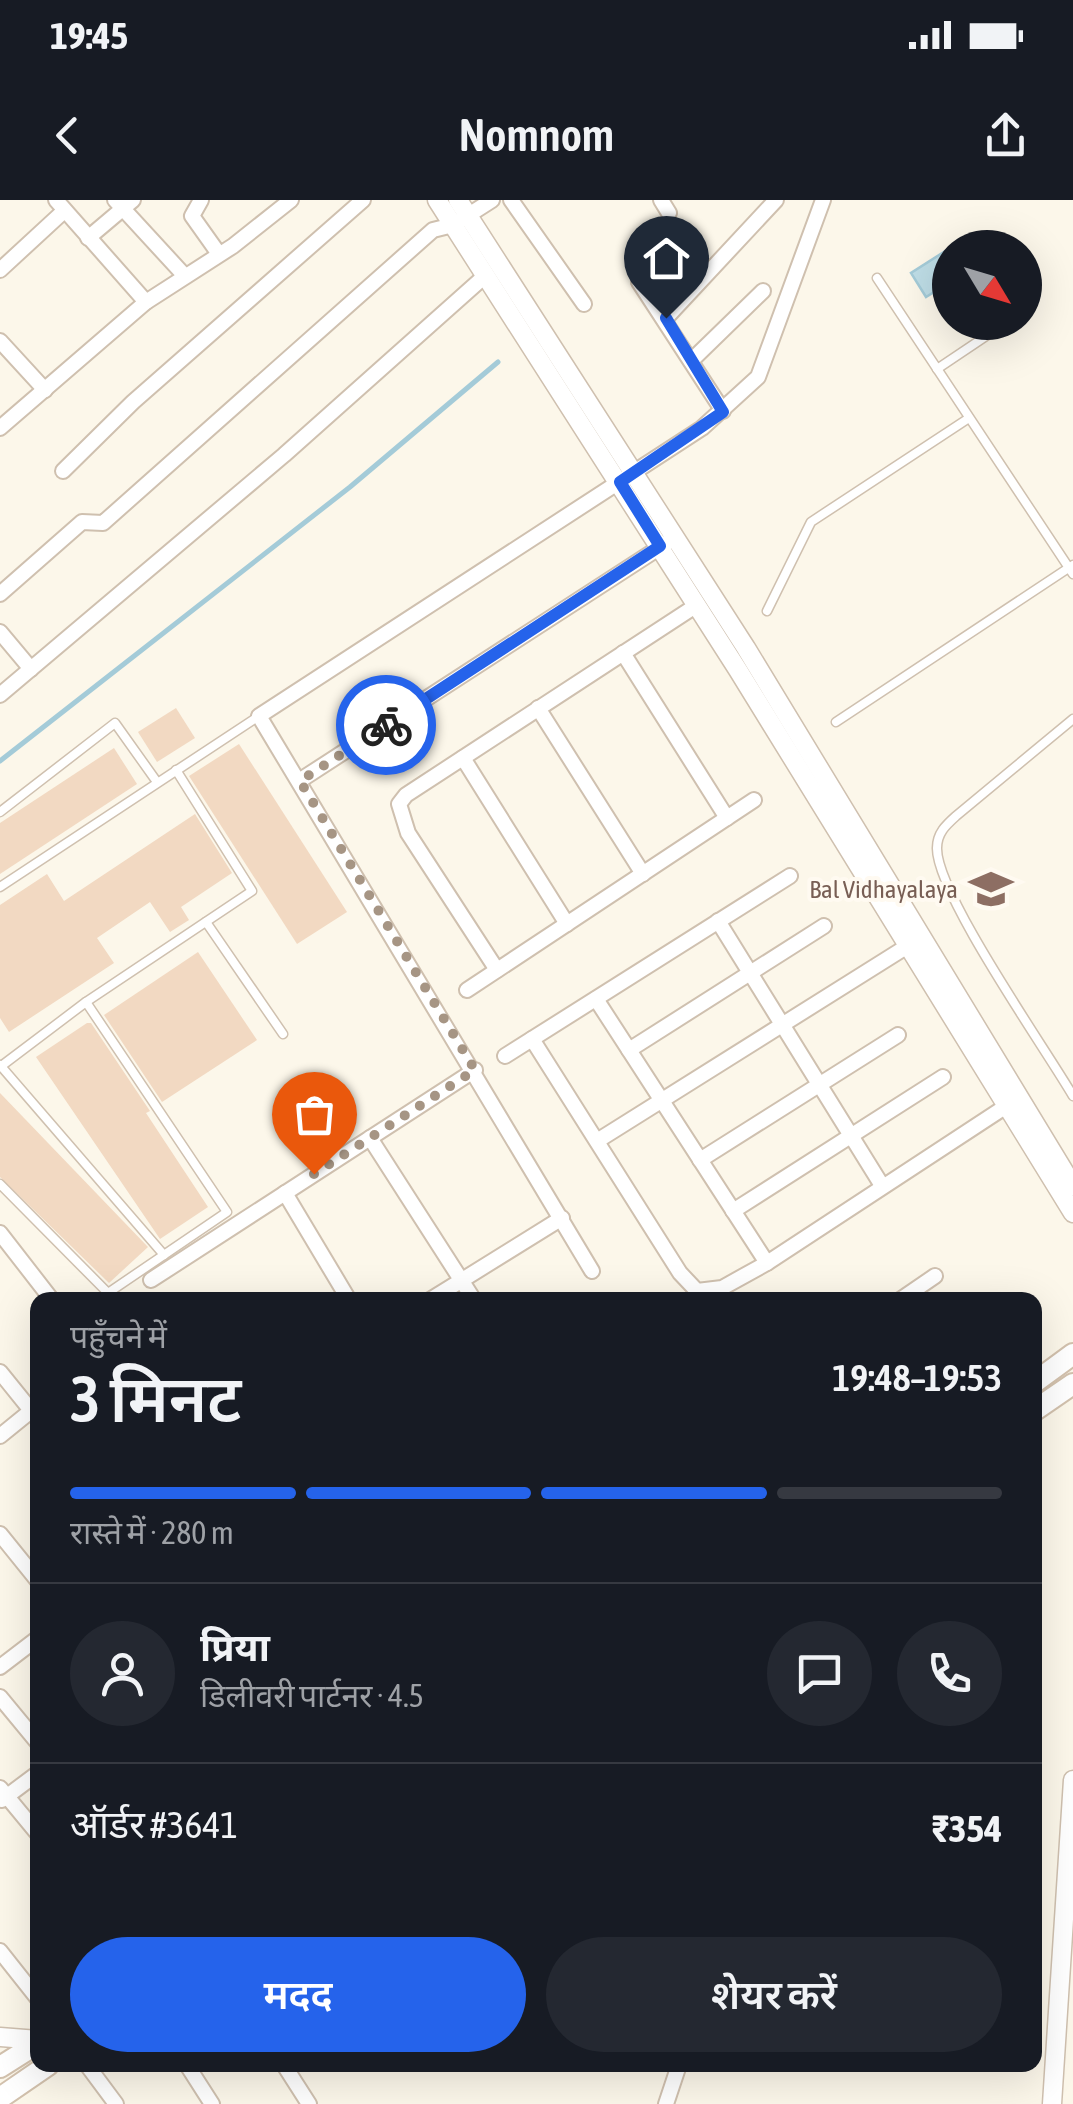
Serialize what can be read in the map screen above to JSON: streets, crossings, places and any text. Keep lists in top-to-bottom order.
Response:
{
  "places": {
    "school or university": ["Bal Vidhayalaya"]
  },
  "north": "bottom right",
  "page": {
    "status": "19:45",
    "header": "Nomnom",
    "heading": ["3 मिनट", "पहुँचने में", "19:48–19:53"],
    "panel": [
      "प्रिया",
      "डिलीवरी पार्टनर · 4.5",
      "ऑर्डर #3641",
      "₹354"
    ],
    "bar": "रास्ते में · 280 m",
    "buttons": ["मदद", "शेयर करें"]
  }
}
